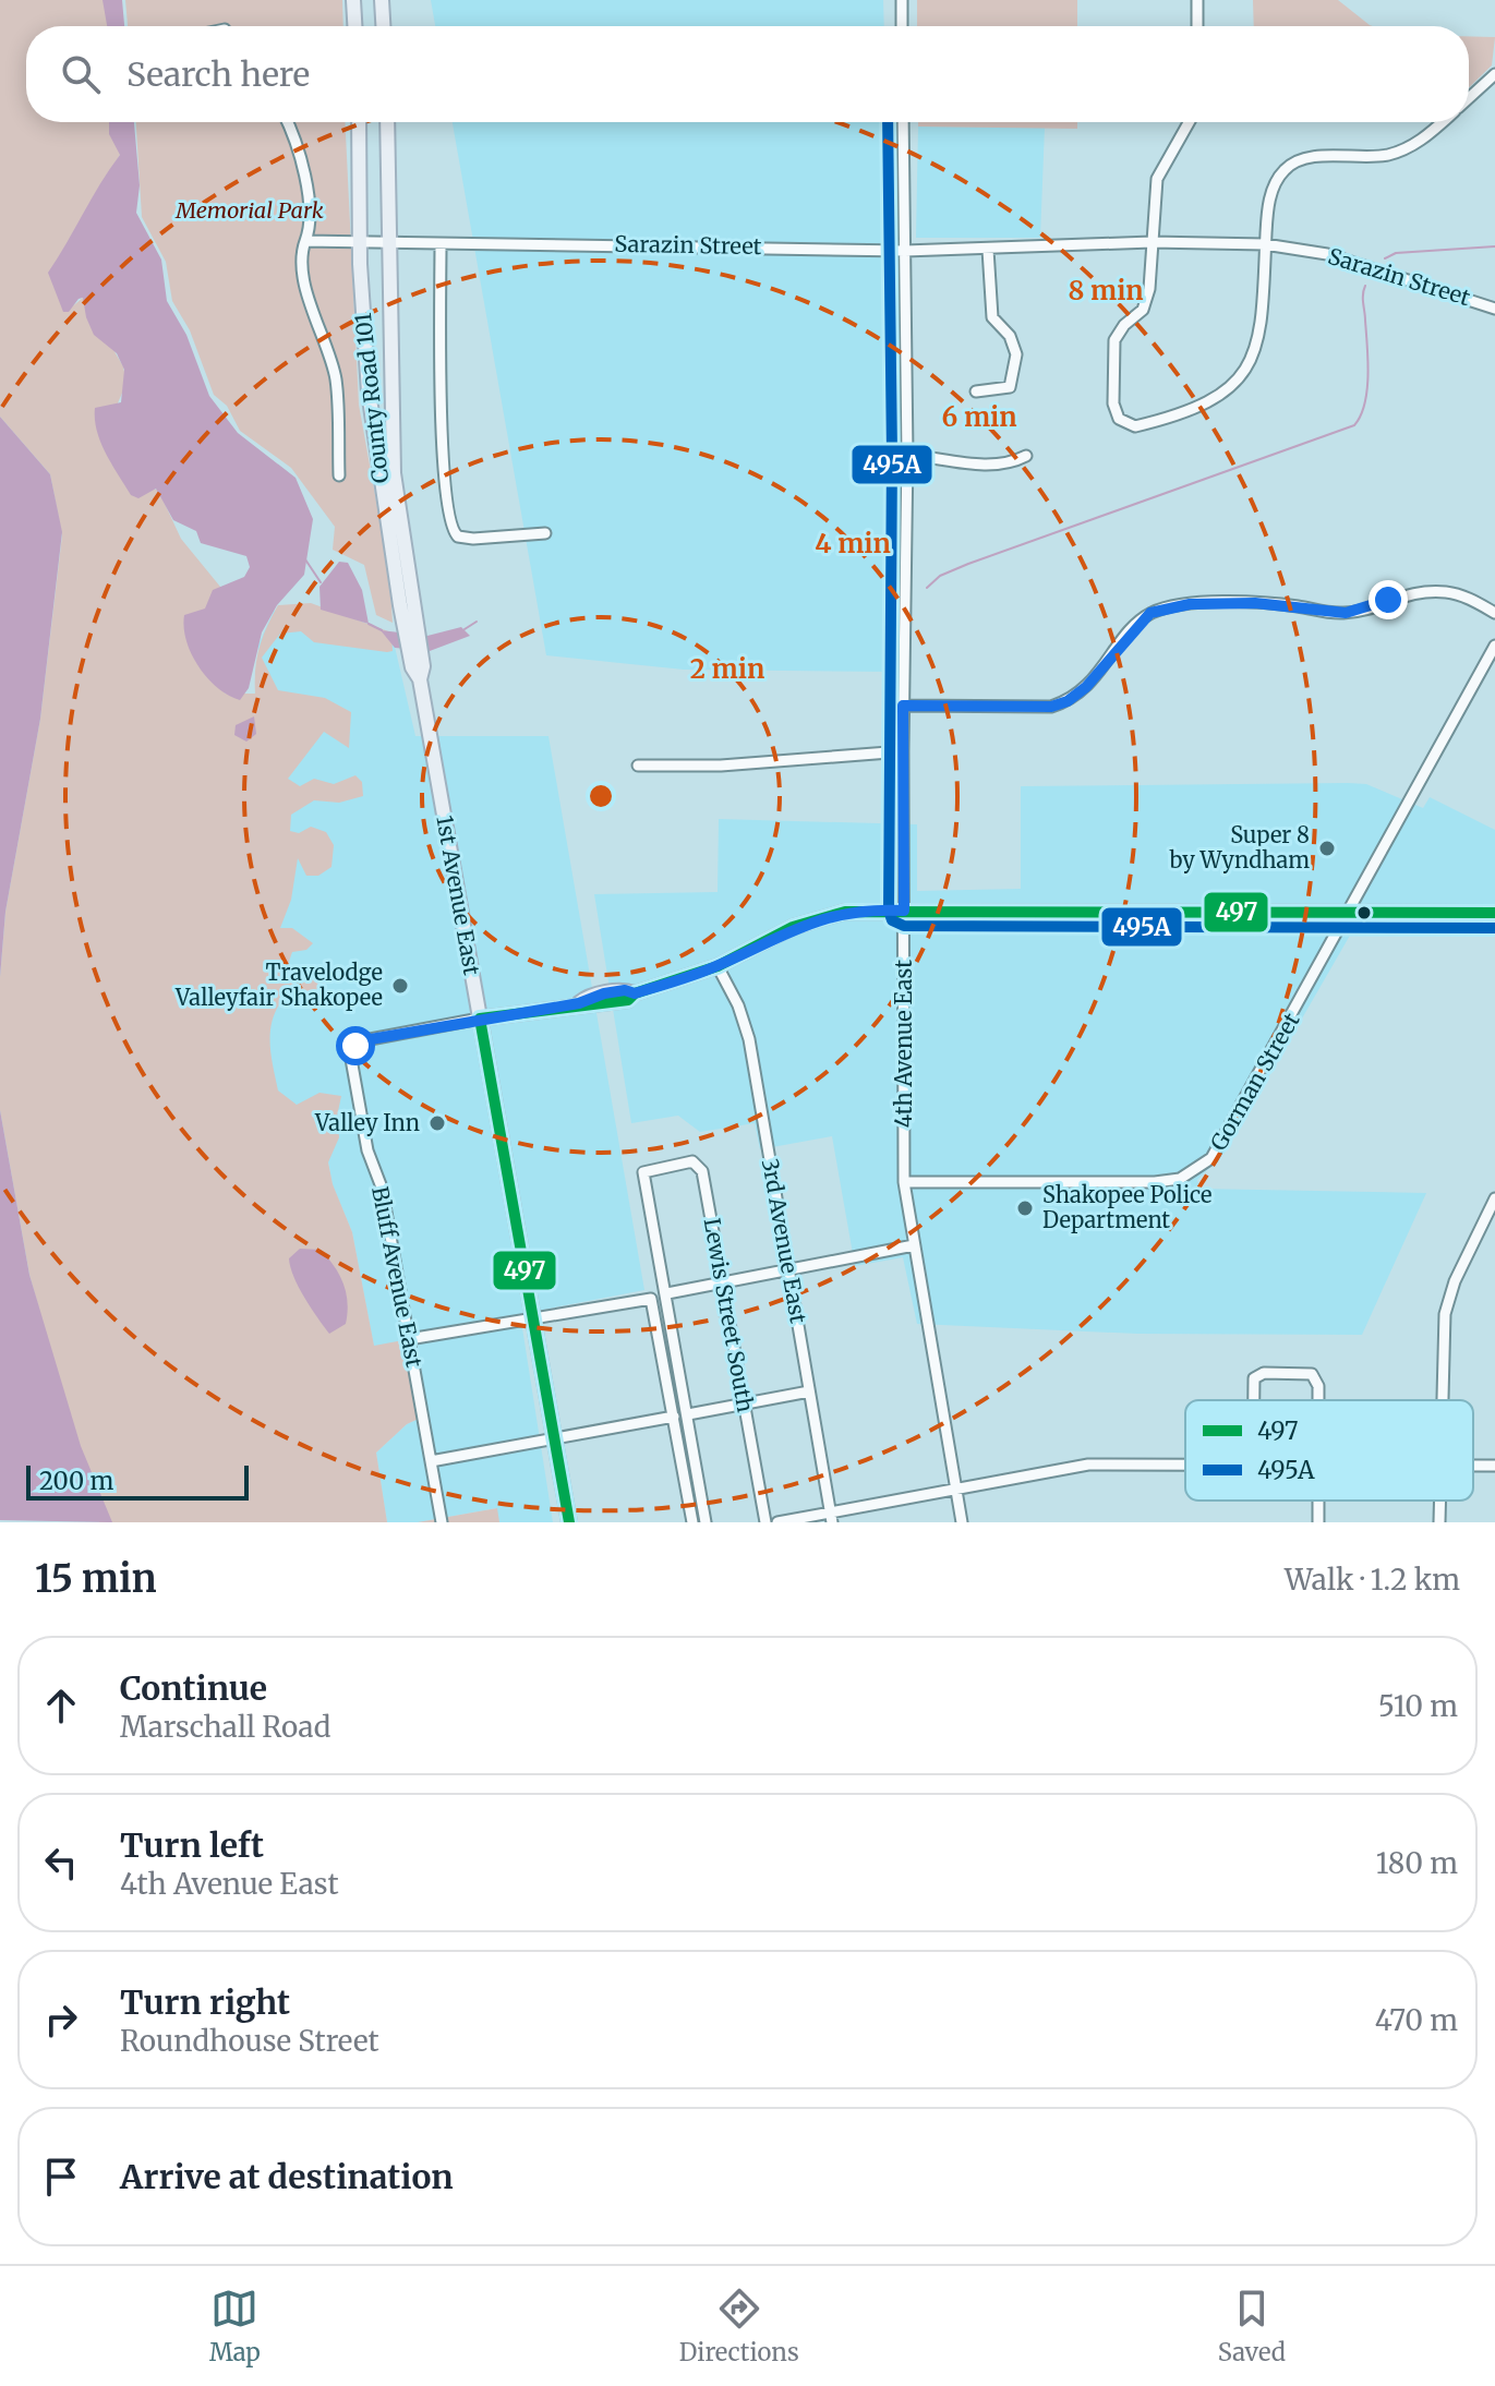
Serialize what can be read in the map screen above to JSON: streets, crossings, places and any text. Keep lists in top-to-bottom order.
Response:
{
  "streets": {
    "main road": ["County Road 101", "1st Avenue East"],
    "street": [
      "Sarazin Street",
      "4th Avenue East",
      "Gorman Street",
      "3rd Avenue East",
      "Bluff Avenue East",
      "Lewis Street South"
    ]
  },
  "crossings": [
    ["Sarazin Street", "County Road 101"],
    ["Sarazin Street", "4th Avenue East"],
    ["County Road 101", "1st Avenue East"],
    ["1st Avenue East", "Bluff Avenue East"],
    ["4th Avenue East", "Gorman Street"]
  ],
  "parks": ["Memorial Park"],
  "places": [
    "Super 8 by Wyndham",
    "Travelodge Valleyfair Shakopee",
    "Valley Inn",
    "Shakopee Police Department"
  ],
  "lines": ["transit line 495A", "transit line 497"],
  "legend": ["497", "495A"],
  "scale_bar": "200 m",
  "page": {
    "search": "Search here",
    "scale": "200 m",
    "heading": ["15 min", "Walk · 1.2 km"],
    "list": [
      ["Continue", "Marschall Road", "510 m"],
      ["Turn left", "4th Avenue East", "180 m"],
      ["Turn right", "Roundhouse Street", "470 m"],
      "Arrive at destination"
    ],
    "nav": ["Map", "Directions", "Saved"]
  },
  "rings": [
    "8 min",
    "6 min",
    "4 min",
    "2 min"
  ]
}
